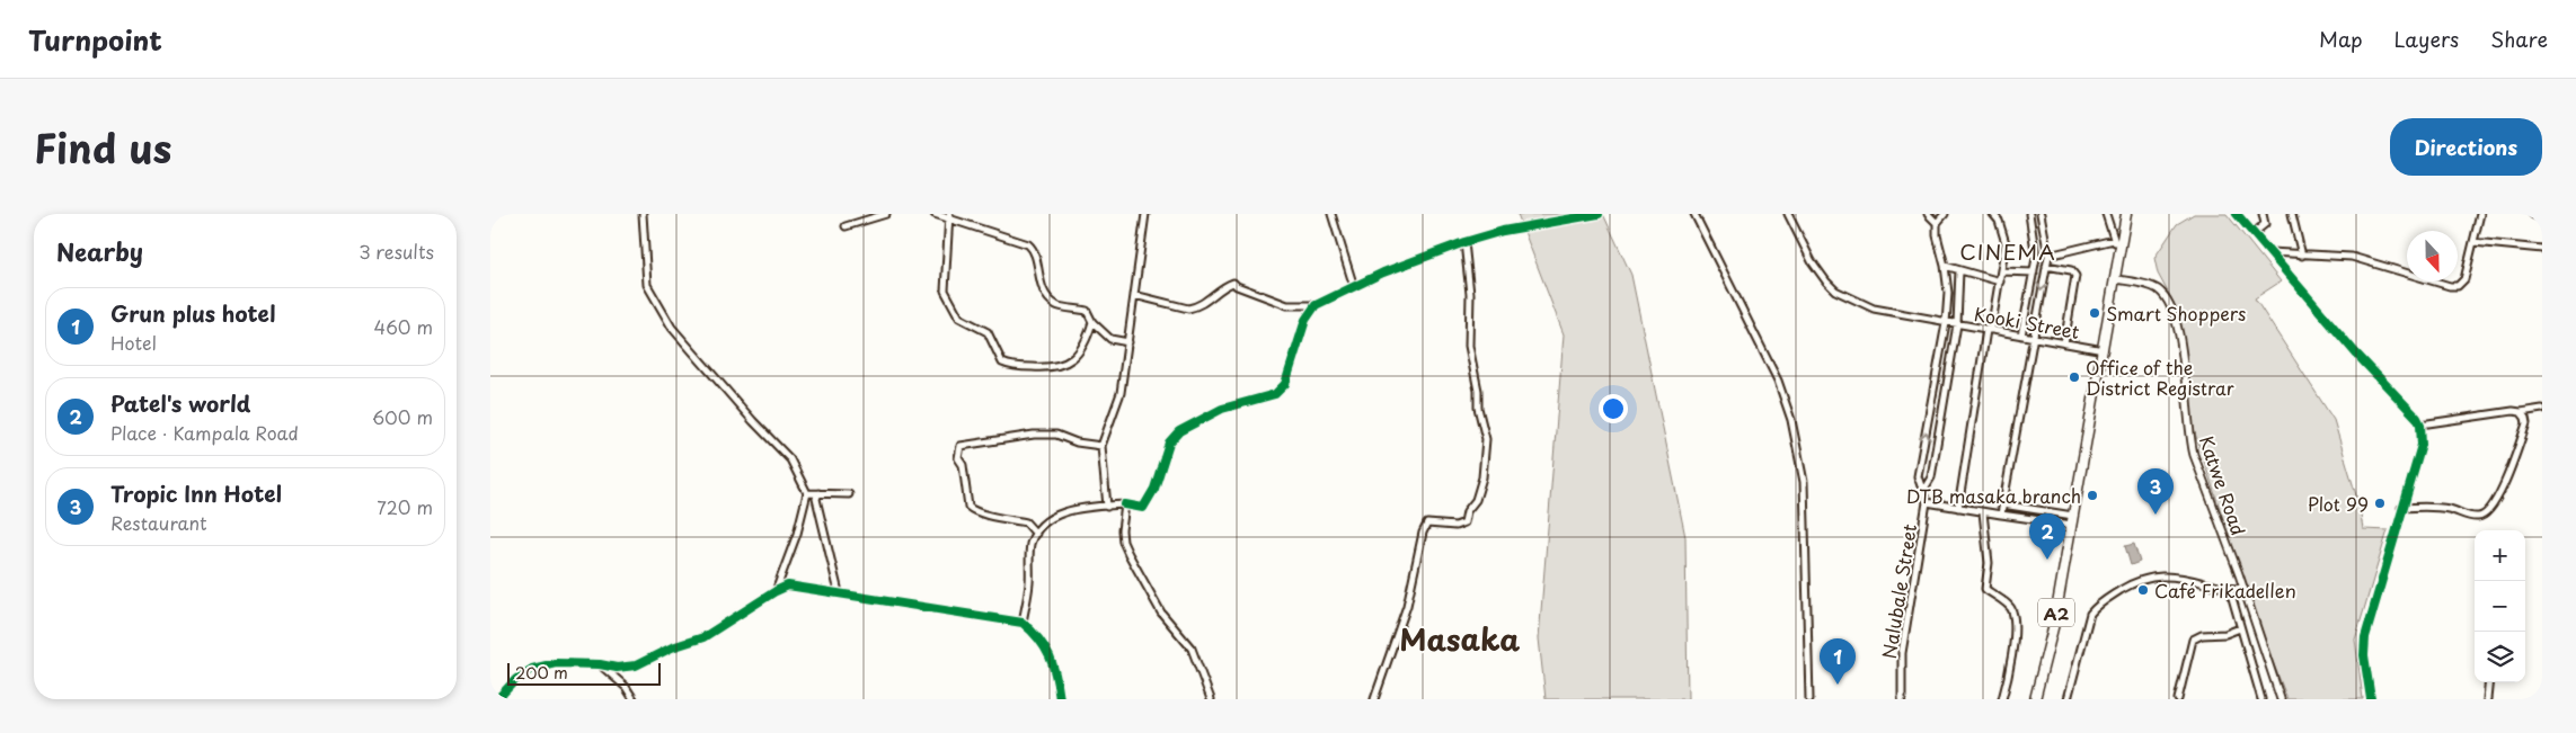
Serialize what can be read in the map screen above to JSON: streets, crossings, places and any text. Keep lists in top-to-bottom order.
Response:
{
  "streets": {
    "main road": ["A2"],
    "street": ["Kooki Street", "Katwe Road", "Nalubale Street"]
  },
  "crossings": [
    ["Kooki Street", "Nalubale Street"],
    ["Kooki Street", "A2"],
    ["Katwe Road", "A2"]
  ],
  "districts": ["CINEMA", "Masaka"],
  "places": [
    "Smart Shoppers",
    "Office of the District Registrar",
    "DTB masaka branch",
    "Plot 99",
    "Café Frikadellen"
  ],
  "scale_bar": "200 m",
  "north": "bottom",
  "page": {
    "header": "Turnpoint",
    "nav": ["Map", "Layers", "Share"],
    "title": "Find us",
    "buttons": "Directions",
    "heading": ["Nearby", "3 results"],
    "list": [
      {
        "mark": "1",
        "name": "Grun plus hotel",
        "note": "Hotel",
        "value": "460 m"
      },
      {
        "mark": "2",
        "name": "Patel's world",
        "note": "Place · Kampala Road",
        "value": "600 m"
      },
      {
        "mark": "3",
        "name": "Tropic Inn Hotel",
        "note": "Restaurant",
        "value": "720 m"
      }
    ],
    "pins": ["3", "2", "1"],
    "map_buttons": ["+", "−"],
    "scale": "200 m"
  }
}
